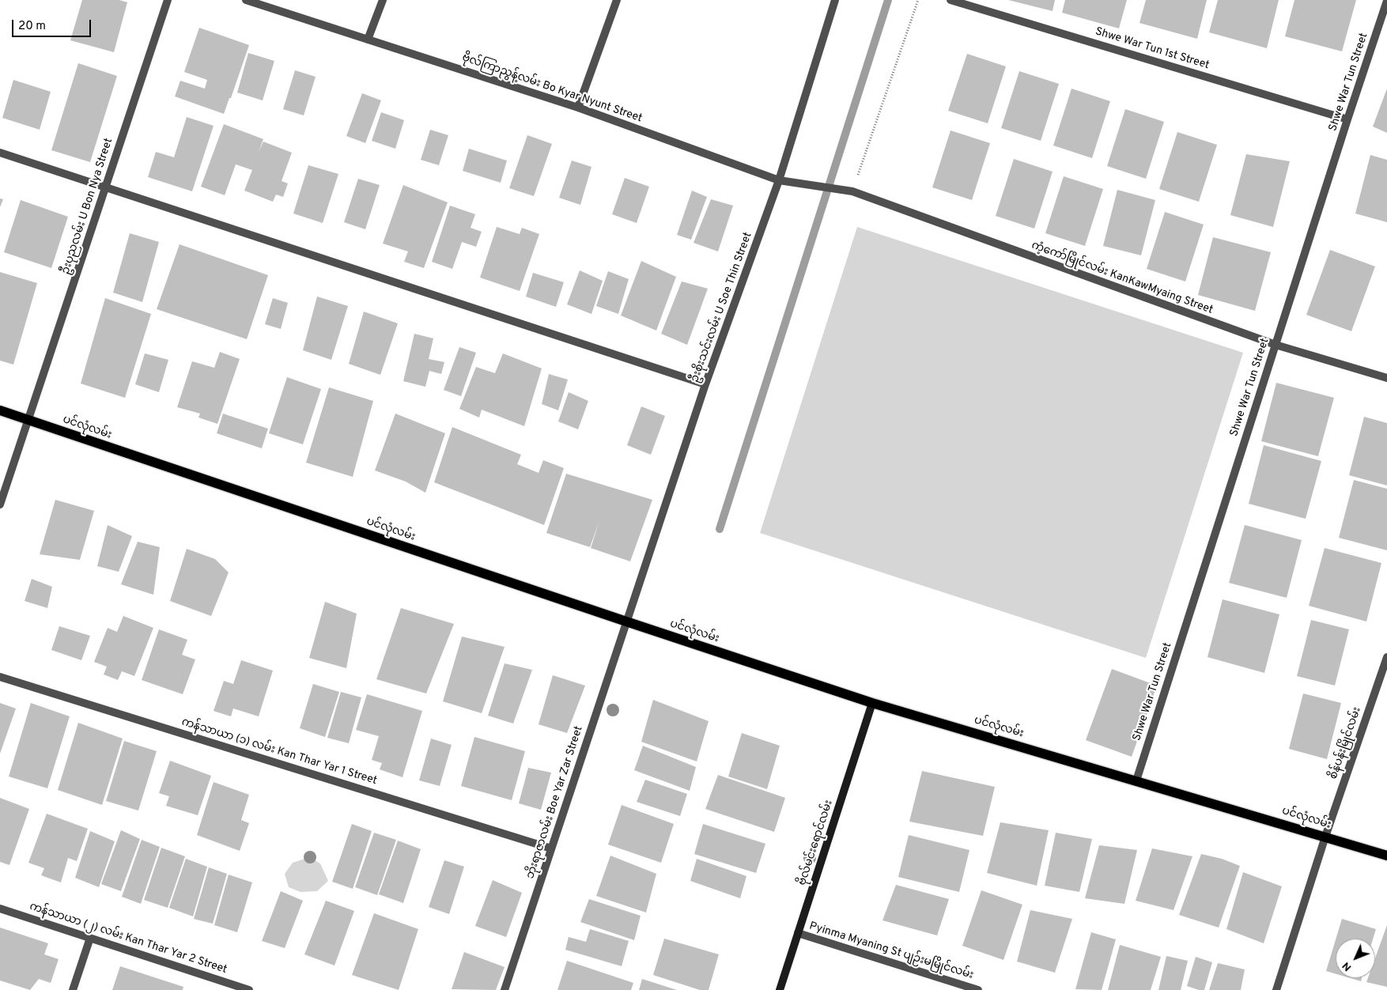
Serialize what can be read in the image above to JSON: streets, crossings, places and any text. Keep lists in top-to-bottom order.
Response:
{
  "streets": {
    "main road": ["ပင်လုံလမ်း"],
    "street": [
      "Shwe War Tun 1st Street",
      "Shwe War Tun Street",
      "ဗိုလ်ကြာညွန့်လမ်း Bo Kyar Nyunt Street",
      "ဦးပုညလမ်း U Bon Nya Street",
      "ကံ့ကော်မြိုင်လမ်း KanKawMyaing Street",
      "ဦးစိုးသင်းလမ်း U Soe Thin Street",
      "စိန်ပန်းမြိုင်လမ်း",
      "ကန်သာယာ (၁) လမ်း Kan Thar Yar 1 Street",
      "ဘိုးရာဇာလမ်း Boe Yar Zar Street",
      "ဗိုလ်မင်းရောင်လမ်း",
      "ကန်သာယာ (၂) လမ်း Kan Thar Yar 2 Street",
      "Pyinma Myaning St ပျဉ်းမမြိုင်လမ်း"
    ]
  },
  "crossings": [
    ["Shwe War Tun 1st Street", "Shwe War Tun Street"],
    ["Shwe War Tun Street", "ကံ့ကော်မြိုင်လမ်း KanKawMyaing Street"],
    ["Shwe War Tun Street", "ပင်လုံလမ်း"],
    ["ဗိုလ်ကြာညွန့်လမ်း Bo Kyar Nyunt Street", "ကံ့ကော်မြိုင်လမ်း KanKawMyaing Street"],
    ["ဗိုလ်ကြာညွန့်လမ်း Bo Kyar Nyunt Street", "ဦးစိုးသင်းလမ်း U Soe Thin Street"],
    ["ဦးပုညလမ်း U Bon Nya Street", "ပင်လုံလမ်း"],
    ["ဦးစိုးသင်းလမ်း U Soe Thin Street", "ပင်လုံလမ်း"],
    ["ဦးစိုးသင်းလမ်း U Soe Thin Street", "ဘိုးရာဇာလမ်း Boe Yar Zar Street"],
    ["ပင်လုံလမ်း", "စိန်ပန်းမြိုင်လမ်း"],
    ["ပင်လုံလမ်း", "ဘိုးရာဇာလမ်း Boe Yar Zar Street"],
    ["ပင်လုံလမ်း", "ဗိုလ်မင်းရောင်လမ်း"],
    ["ကန်သာယာ (၁) လမ်း Kan Thar Yar 1 Street", "ဘိုးရာဇာလမ်း Boe Yar Zar Street"],
    ["ဗိုလ်မင်းရောင်လမ်း", "Pyinma Myaning St ပျဉ်းမမြိုင်လမ်း"]
  ],
  "scale_bar": "20 m",
  "north": "bottom left"
}
